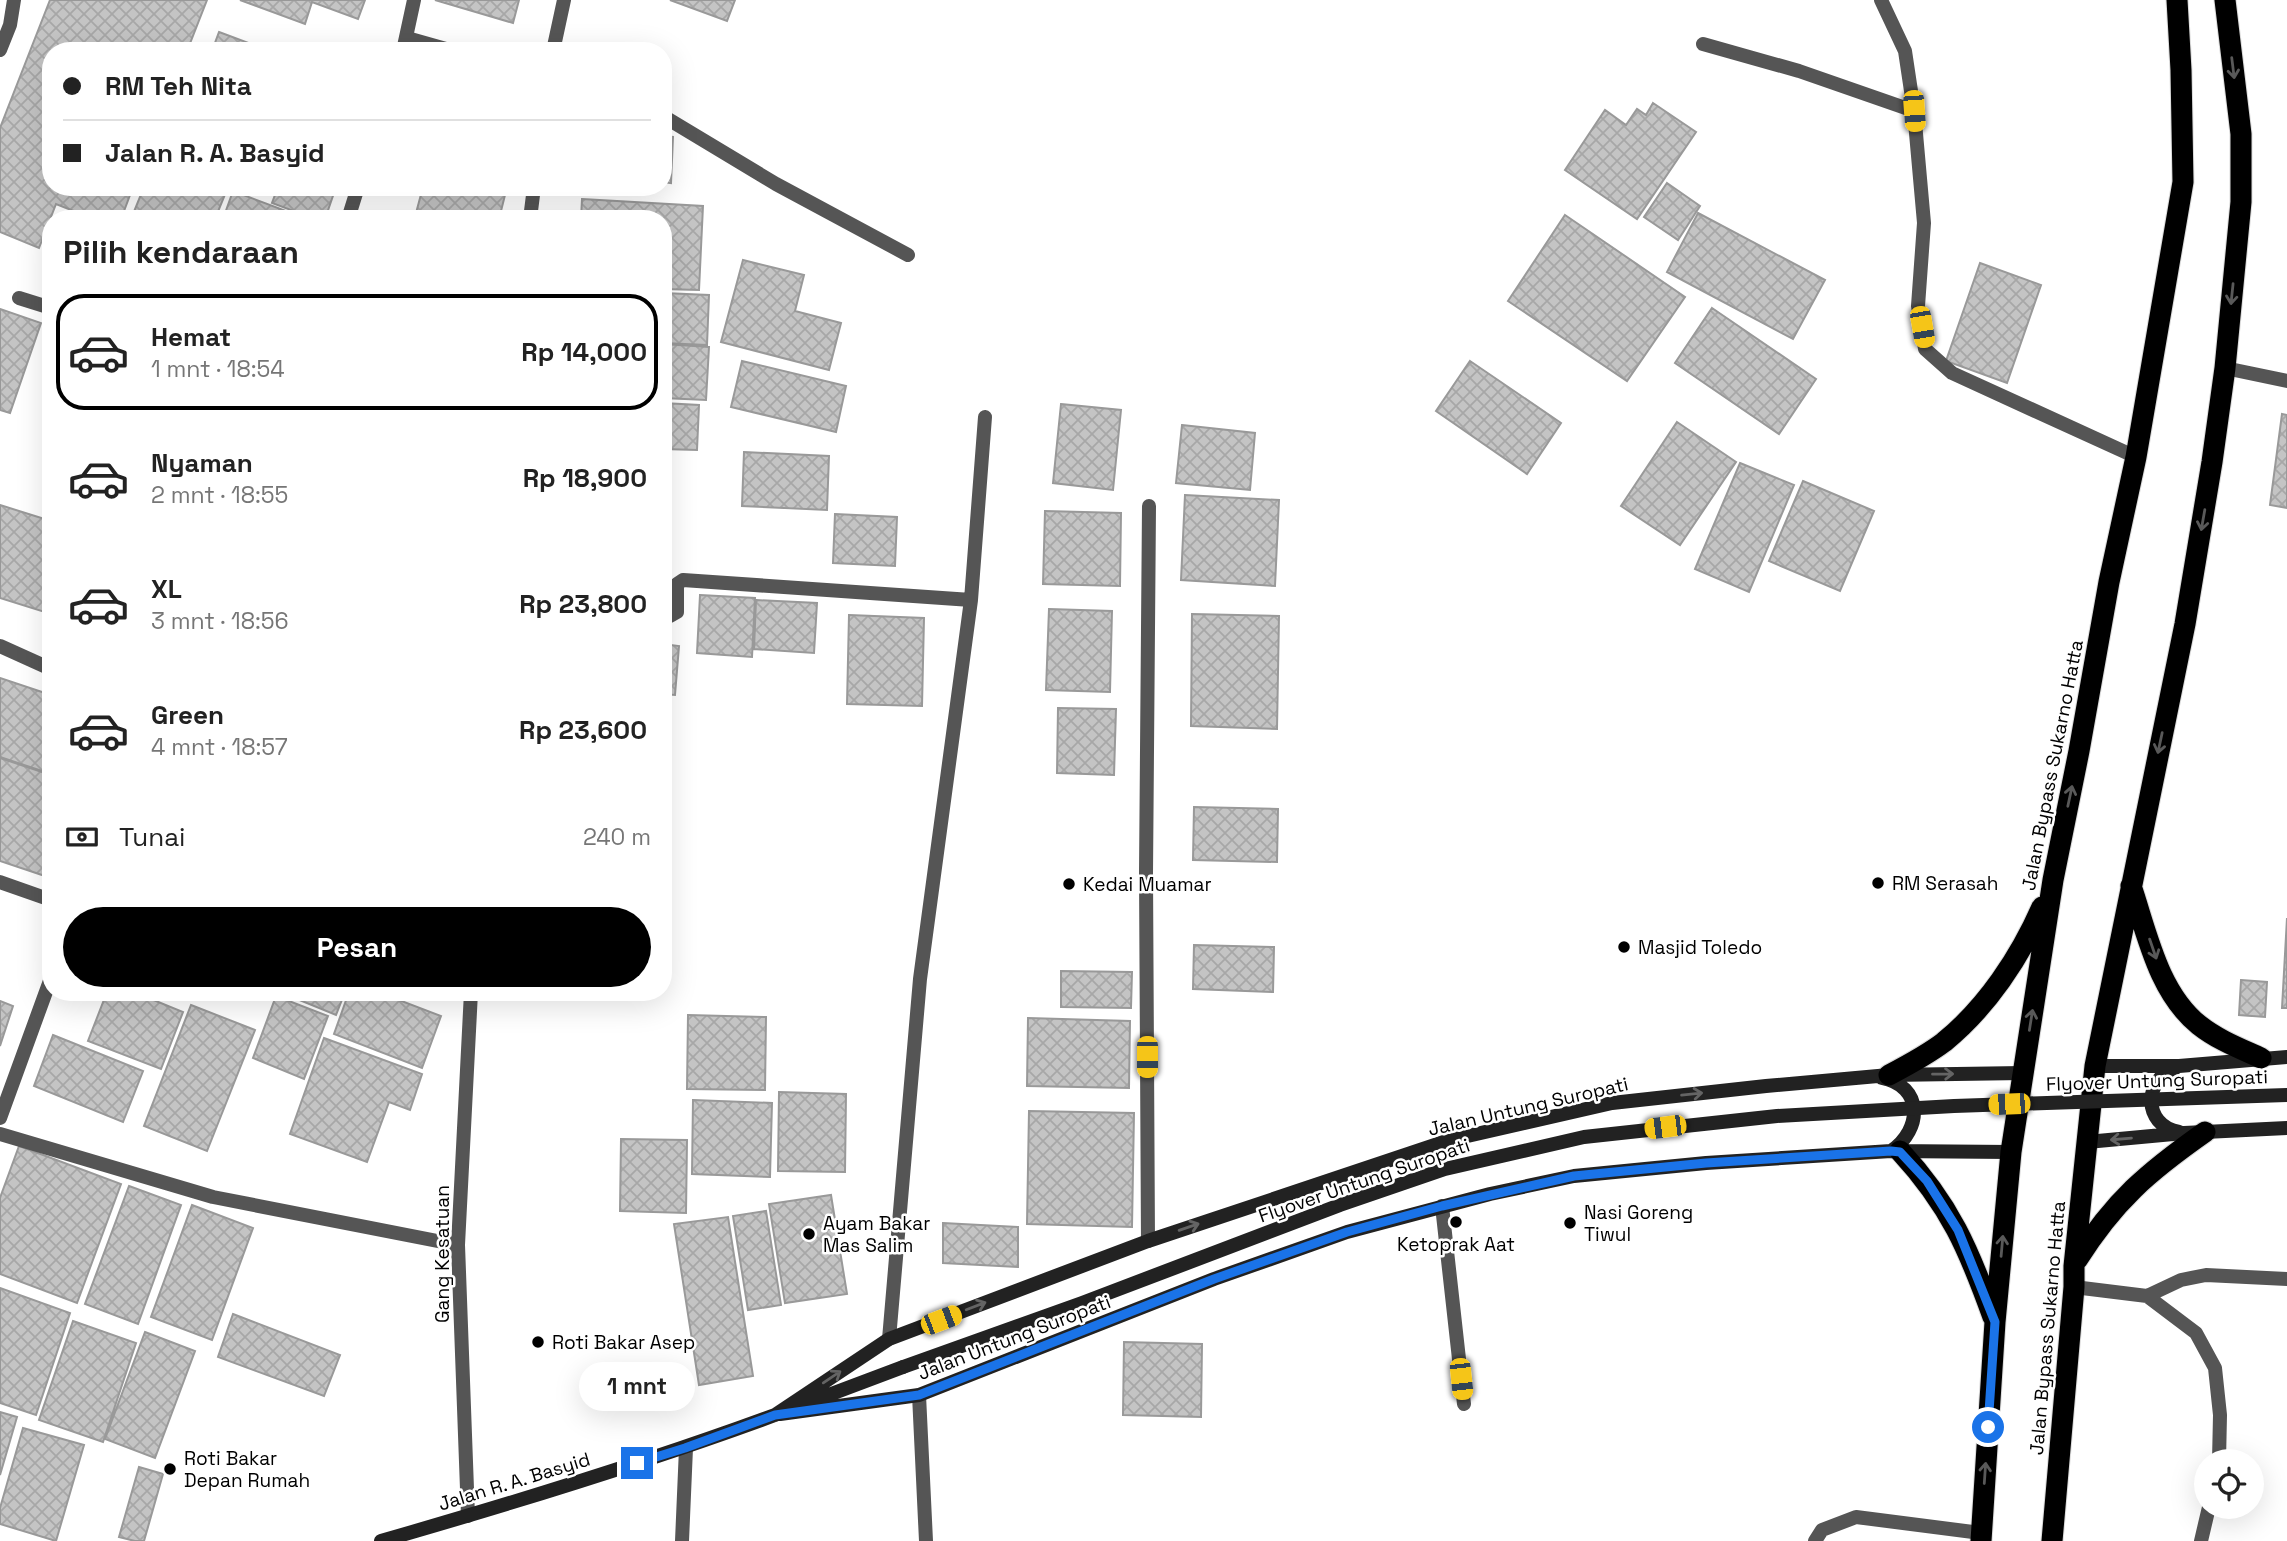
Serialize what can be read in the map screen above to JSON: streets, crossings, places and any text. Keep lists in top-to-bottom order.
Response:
{
  "streets": {
    "highway": ["Jalan Bypass Sukarno Hatta"],
    "main road": ["Flyover Untung Suropati", "Jalan Untung Suropati", "Jalan R. A. Basyid"],
    "street": ["Gang Kesatuan"]
  },
  "crossings": [
    ["Jalan Bypass Sukarno Hatta", "Jalan Untung Suropati"],
    ["Flyover Untung Suropati", "Jalan Untung Suropati"],
    ["Flyover Untung Suropati", "Jalan R. A. Basyid"],
    ["Jalan Untung Suropati", "Jalan R. A. Basyid"],
    ["Gang Kesatuan", "Jalan R. A. Basyid"]
  ],
  "places": [
    "RM Serasah",
    "Kedai Muamar",
    "Masjid Toledo",
    "Ketoprak Aat",
    "Nasi Goreng Tiwul",
    "Ayam Bakar Mas Salim",
    "Roti Bakar Asep",
    "Roti Bakar Depan Rumah"
  ],
  "page": {
    "banner": ["RM Teh Nita", "Jalan R. A. Basyid"],
    "heading": "Pilih kendaraan",
    "list": [
      {
        "name": "Hemat",
        "note": "1 mnt · 18:54",
        "value": "Rp 14,000"
      },
      {
        "name": "Nyaman",
        "note": "2 mnt · 18:55",
        "value": "Rp 18,900"
      },
      {
        "name": "XL",
        "note": "3 mnt · 18:56",
        "value": "Rp 23,800"
      },
      {
        "name": "Green",
        "note": "4 mnt · 18:57",
        "value": "Rp 23,600"
      }
    ],
    "pay": ["Tunai", "240 m"],
    "buttons": "Pesan",
    "bubble": "1 mnt"
  }
}
